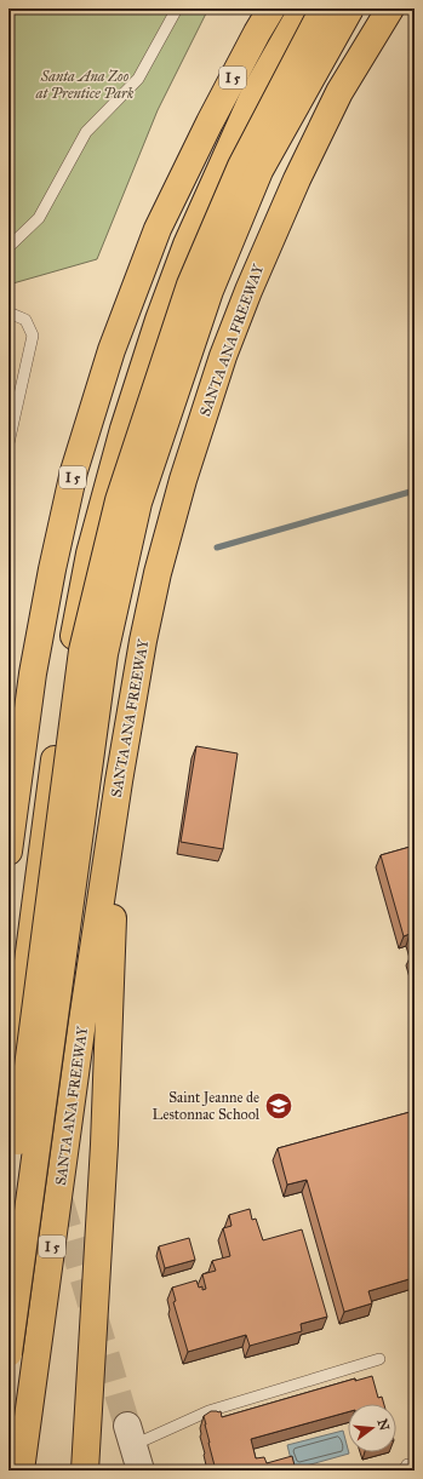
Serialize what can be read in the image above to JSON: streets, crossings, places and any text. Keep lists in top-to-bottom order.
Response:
{
  "streets": {
    "highway": ["I 5", "SANTA ANA FREEWAY"]
  },
  "parks": ["Santa Ana Zoo at Prentice Park"],
  "places": {
    "school or university": ["Saint Jeanne de Lestonnac School"]
  },
  "north": "right"
}
